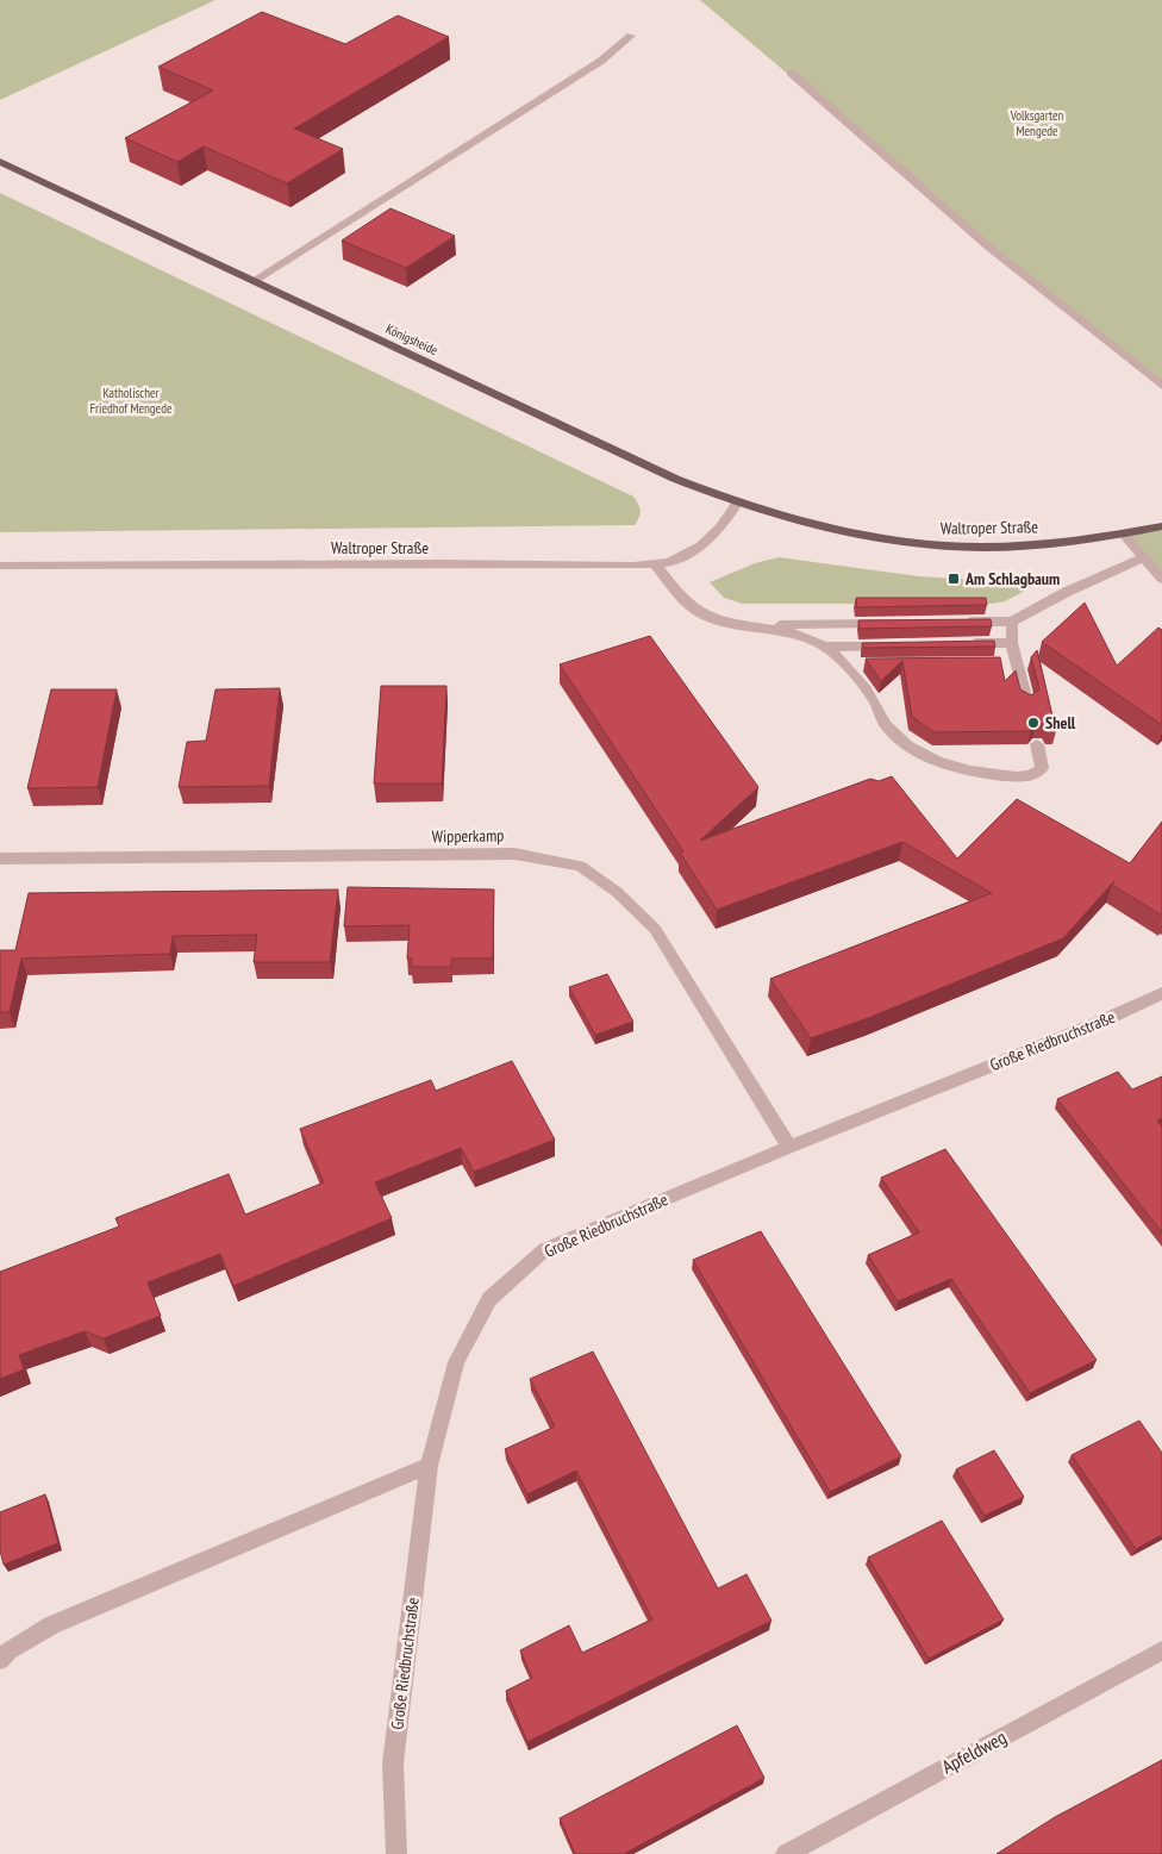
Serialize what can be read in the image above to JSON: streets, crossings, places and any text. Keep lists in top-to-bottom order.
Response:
{
  "streets": {
    "main road": ["Königsheide", "Waltroper Straße"],
    "street": ["Wipperkamp", "Große Riedbruchstraße", "Apfeldweg"]
  },
  "crossings": [
    ["Königsheide", "Waltroper Straße"],
    ["Wipperkamp", "Große Riedbruchstraße"]
  ],
  "parks": ["Volksgarten Mengede", "Katholischer Friedhof Mengede"],
  "places": {
    "transit": ["Am Schlagbaum"],
    "other": ["Shell"]
  }
}
